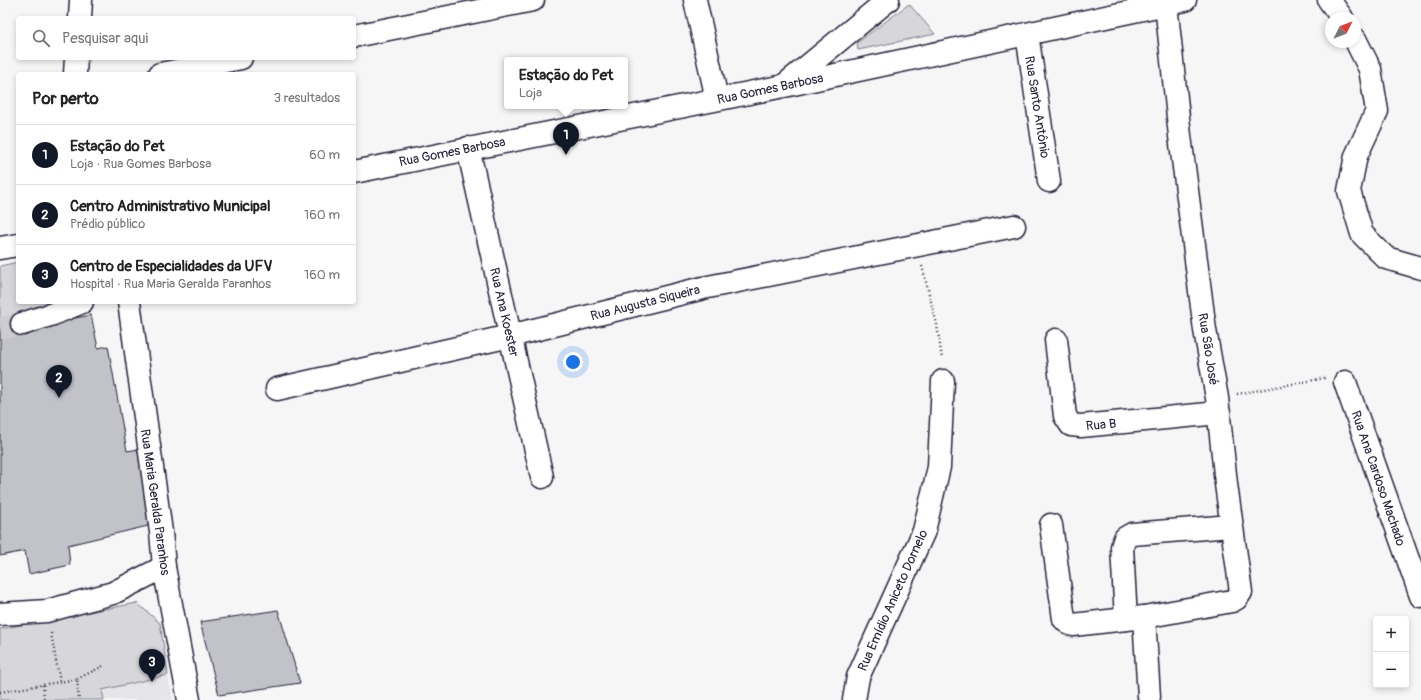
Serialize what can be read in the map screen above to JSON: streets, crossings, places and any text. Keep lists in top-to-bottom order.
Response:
{
  "streets": {
    "street": [
      "Rua Gomes Barbosa",
      "Rua Santo Antônio",
      "Rua Augusta Siqueira",
      "Rua Ana Koester",
      "Rua São José",
      "Rua B",
      "Rua Ana Cardoso Machado",
      "Rua Maria Geralda Paranhos",
      "Rua Emídio Aniceto Dornelo"
    ]
  },
  "crossings": [
    ["Rua Gomes Barbosa", "Rua Santo Antônio"],
    ["Rua Gomes Barbosa", "Rua Ana Koester"],
    ["Rua Gomes Barbosa", "Rua São José"],
    ["Rua Augusta Siqueira", "Rua Ana Koester"],
    ["Rua São José", "Rua B"]
  ],
  "north": "top right",
  "page": {
    "search": "Pesquisar aqui",
    "popup": ["Estação do Pet", "Loja"],
    "heading": ["Por perto", "3 resultados"],
    "pins": ["1", "2", "3"],
    "list": [
      {
        "mark": "1",
        "name": "Estação do Pet",
        "note": "Loja · Rua Gomes Barbosa",
        "value": "60 m"
      },
      {
        "mark": "2",
        "name": "Centro Administrativo Municipal",
        "note": "Prédio público",
        "value": "160 m"
      },
      {
        "mark": "3",
        "name": "Centro de Especialidades da UFV",
        "note": "Hospital · Rua Maria Geralda Paranhos",
        "value": "160 m"
      }
    ],
    "map_buttons": ["+", "−"]
  }
}
